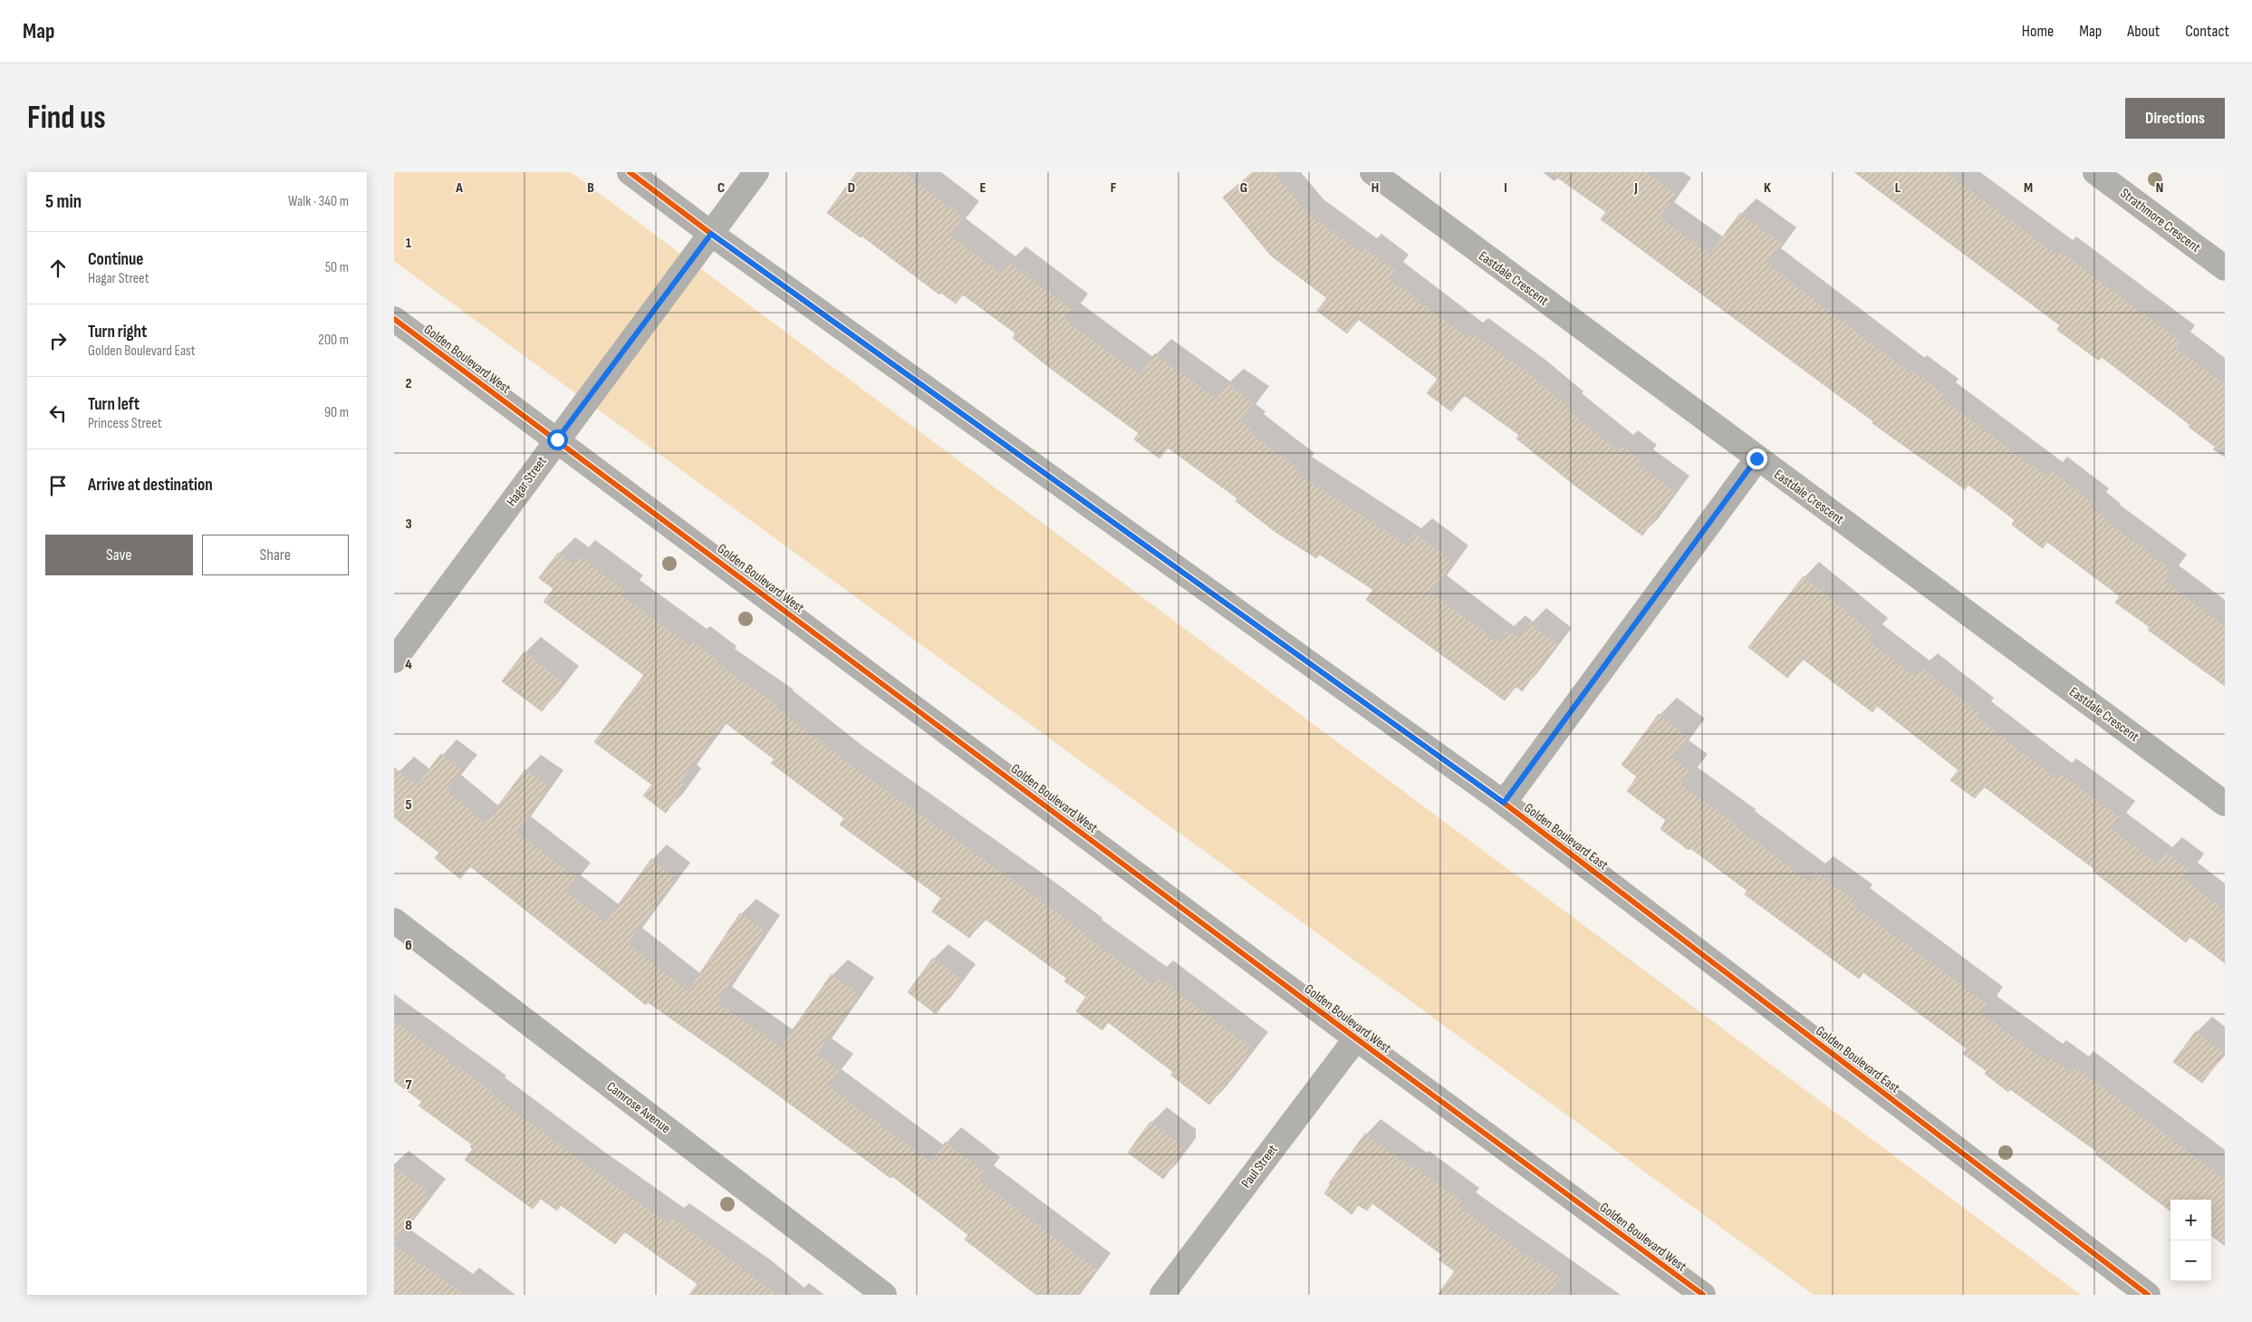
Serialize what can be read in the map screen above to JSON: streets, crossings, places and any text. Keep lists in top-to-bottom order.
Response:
{
  "streets": {
    "street": [
      "Strathmore Crescent",
      "Eastdale Crescent",
      "Golden Boulevard West",
      "Hagar Street",
      "Golden Boulevard East",
      "Camrose Avenue",
      "Paul Street"
    ]
  },
  "crossings": [
    ["Golden Boulevard West", "Hagar Street"],
    ["Golden Boulevard West", "Paul Street"],
    ["Hagar Street", "Golden Boulevard East"]
  ],
  "page": {
    "header": "Map",
    "nav": [
      "Home",
      "Map",
      "About",
      "Contact"
    ],
    "buttons": [
      "Directions",
      ["Save", "Share"]
    ],
    "title": "Find us",
    "heading": ["5 min", "Walk · 340 m"],
    "list": [
      ["Continue", "Hagar Street", "50 m"],
      ["Turn right", "Golden Boulevard East", "200 m"],
      ["Turn left", "Princess Street", "90 m"],
      "Arrive at destination"
    ],
    "map_buttons": ["+", "−"]
  },
  "grid": {
    "columns": [
      "A",
      "B",
      "C",
      "D",
      "E",
      "F",
      "G",
      "H",
      "I",
      "J",
      "K",
      "L",
      "M",
      "N"
    ],
    "rows": [
      "1",
      "2",
      "3",
      "4",
      "5",
      "6",
      "7",
      "8"
    ]
  }
}
